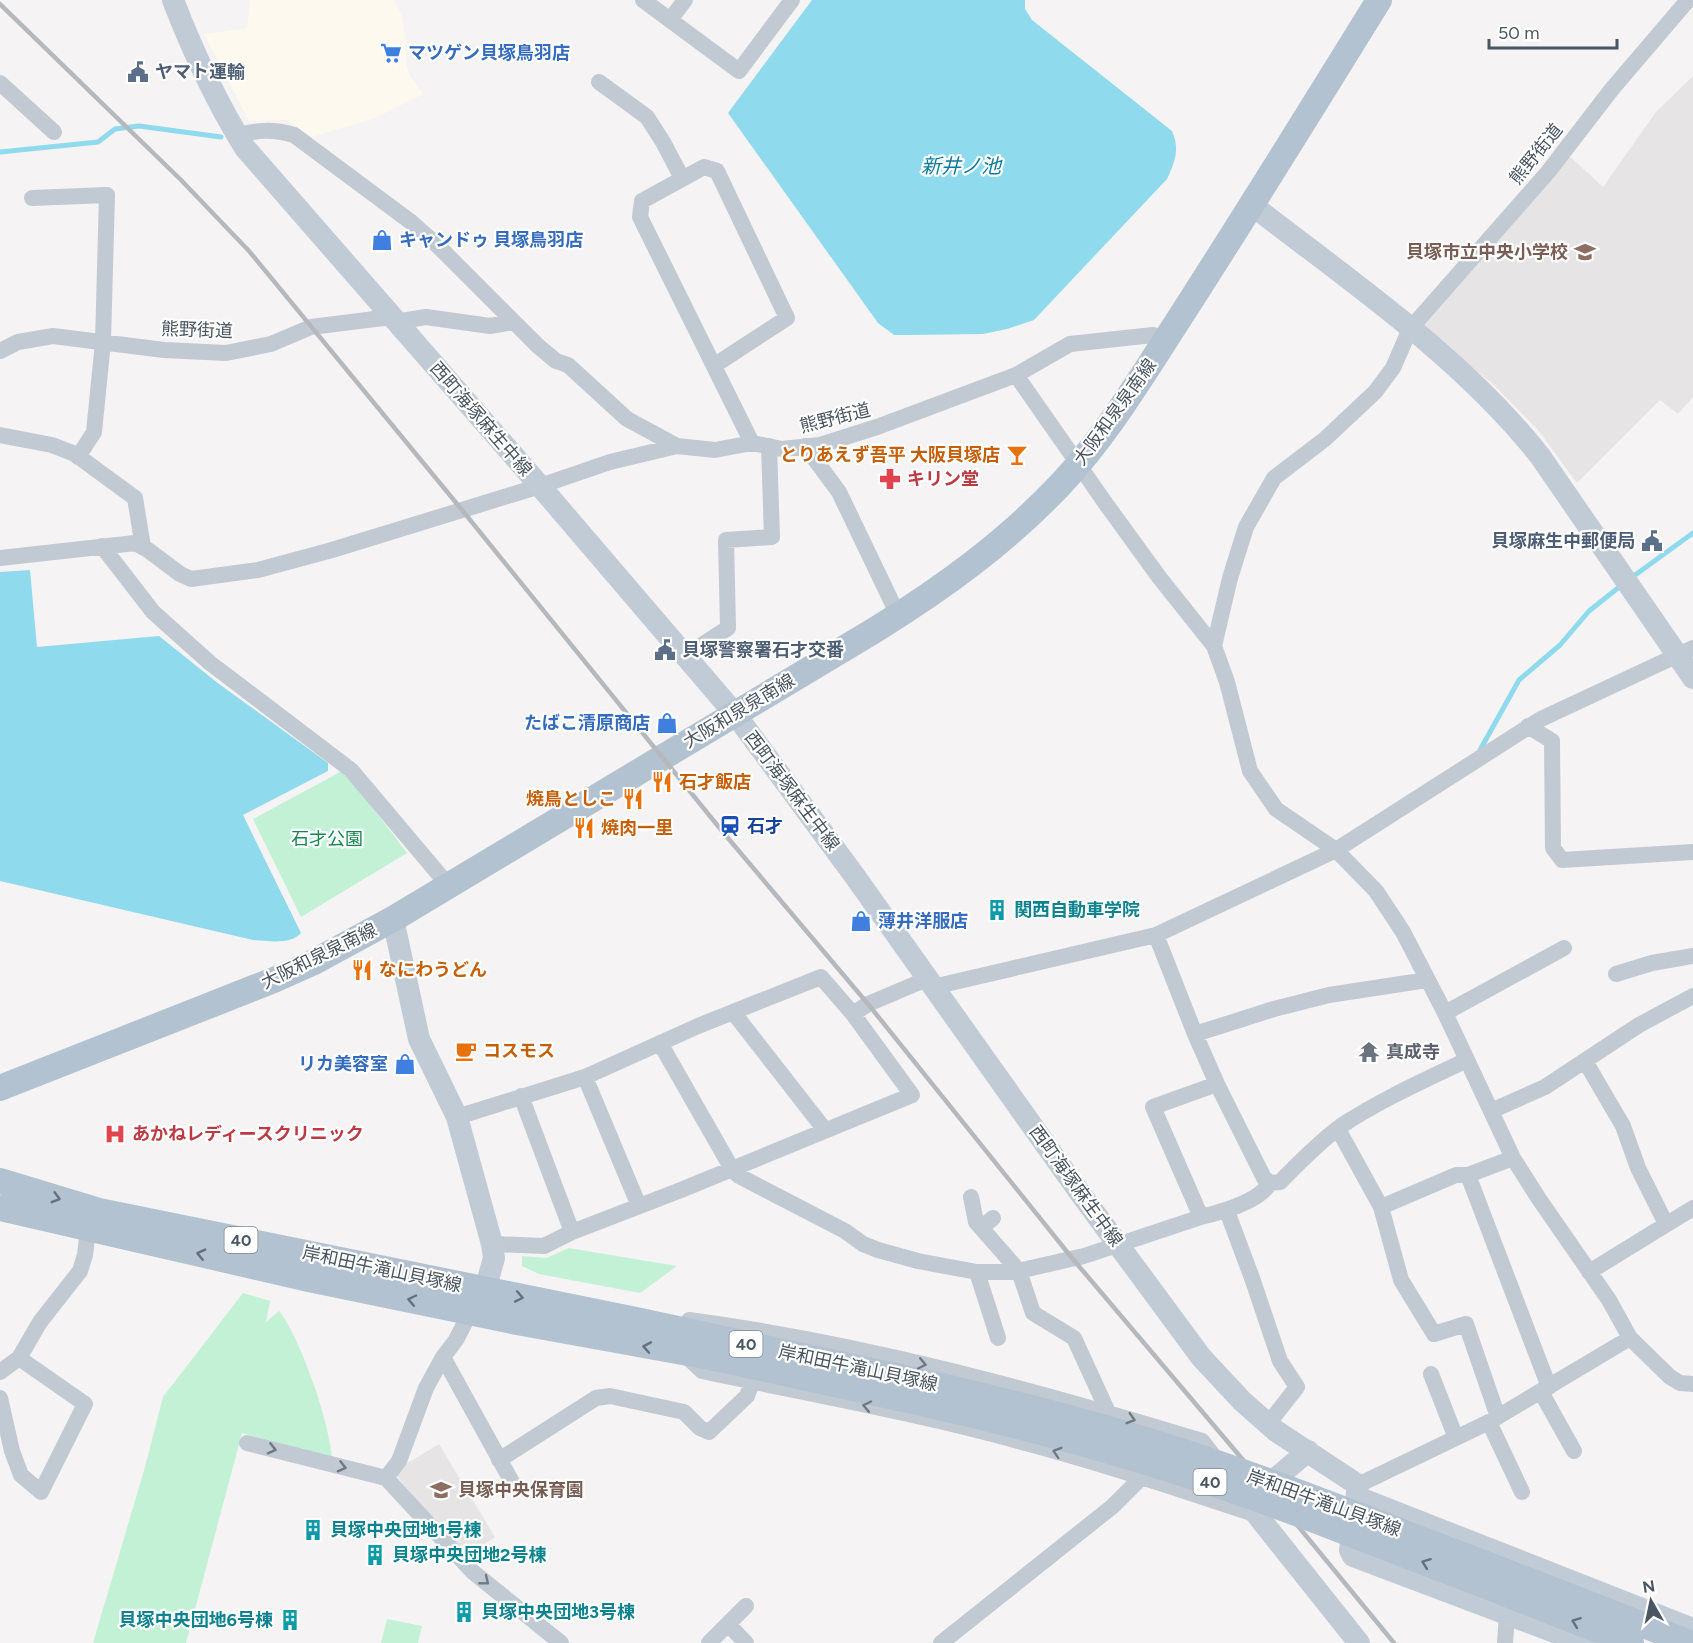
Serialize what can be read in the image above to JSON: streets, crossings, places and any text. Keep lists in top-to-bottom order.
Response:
{
  "streets": {
    "main road": ["大阪和泉泉南線", "40", "岸和田牛滝山貝塚線"],
    "street": ["熊野街道", "西町海塚麻生中線"]
  },
  "crossings": [
    ["熊野街道", "大阪和泉泉南線"],
    ["熊野街道", "西町海塚麻生中線"],
    ["大阪和泉泉南線", "西町海塚麻生中線"]
  ],
  "water": ["新井ノ池"],
  "parks": ["石才公園"],
  "places": {
    "supermarket": ["マツゲン貝塚鳥羽店"],
    "public building": ["ヤマト運輸", "貝塚麻生中郵便局", "貝塚警察署石才交番"],
    "shop": [
      "キャンドゥ 貝塚鳥羽店",
      "たばこ清原商店",
      "薄井洋服店",
      "リカ美容室"
    ],
    "school or university": ["貝塚市立中央小学校", "貝塚中央保育園"],
    "bar": ["とりあえず吾平 大阪貝塚店"],
    "pharmacy": ["キリン堂"],
    "restaurant": [
      "石才飯店",
      "焼鳥としこ",
      "焼肉一里",
      "なにわうどん"
    ],
    "station": ["石才"],
    "building": [
      "関西自動車学院",
      "貝塚中央団地1号棟",
      "貝塚中央団地2号棟",
      "貝塚中央団地3号棟",
      "貝塚中央団地6号棟"
    ],
    "cafe": ["コスモス"],
    "temple": ["真成寺"],
    "hospital": ["あかねレディースクリニック"]
  },
  "scale_bar": "50 m",
  "north": "top"
}
